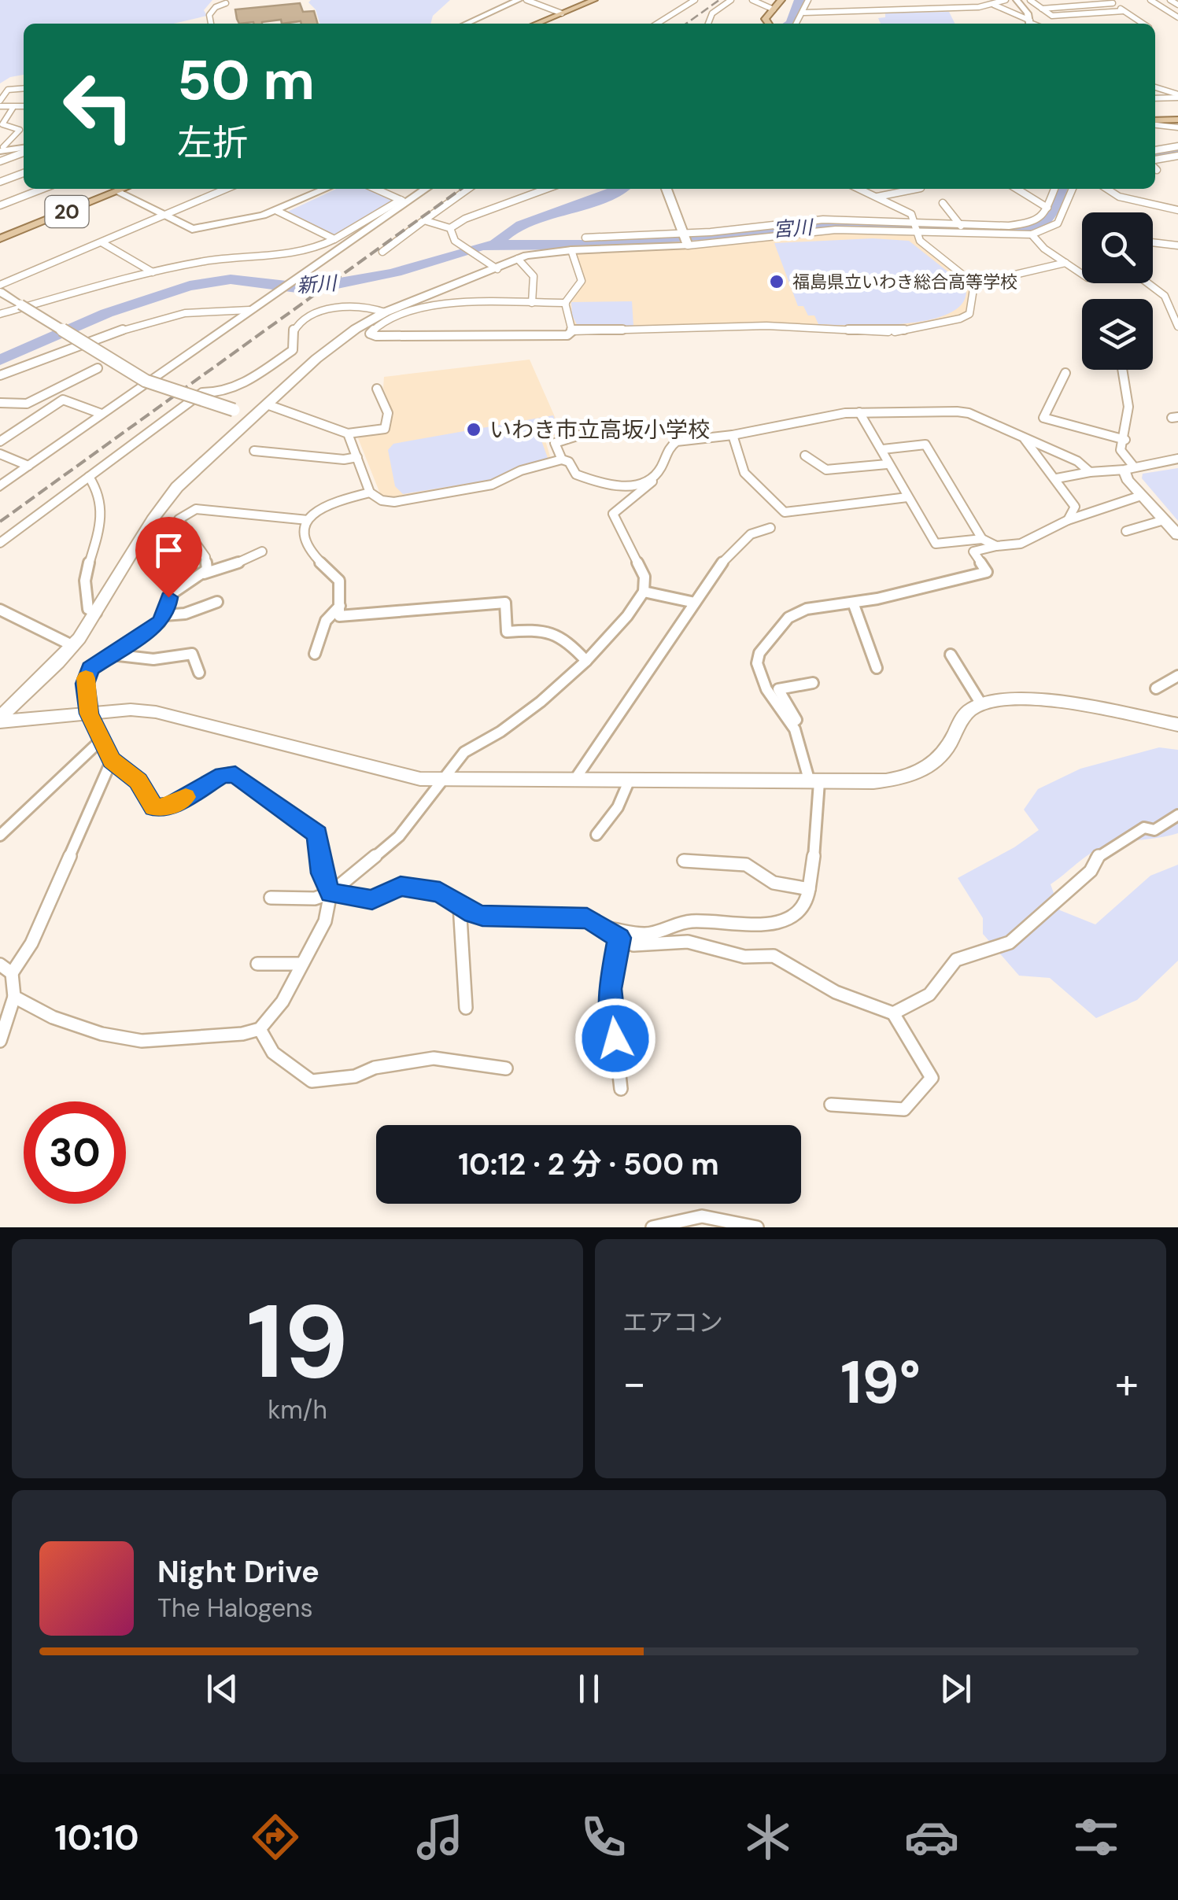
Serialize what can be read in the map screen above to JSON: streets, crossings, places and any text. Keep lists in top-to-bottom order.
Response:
{
  "streets": {
    "main road": ["20"]
  },
  "water": ["宮川", "新川"],
  "places": ["福島県立いわき総合高等学校", "いわき市立高坂小学校"],
  "page": {
    "turn": ["50 m", "左折"],
    "limit": "30",
    "trip": "10:12 · 2 分 · 500 m",
    "tile": [
      ["19", "km/h"],
      "エアコン"
    ],
    "heat": ["−", "19°", "+"],
    "song": ["Night Drive", "The Halogens"],
    "tabs": "10:10"
  }
}
